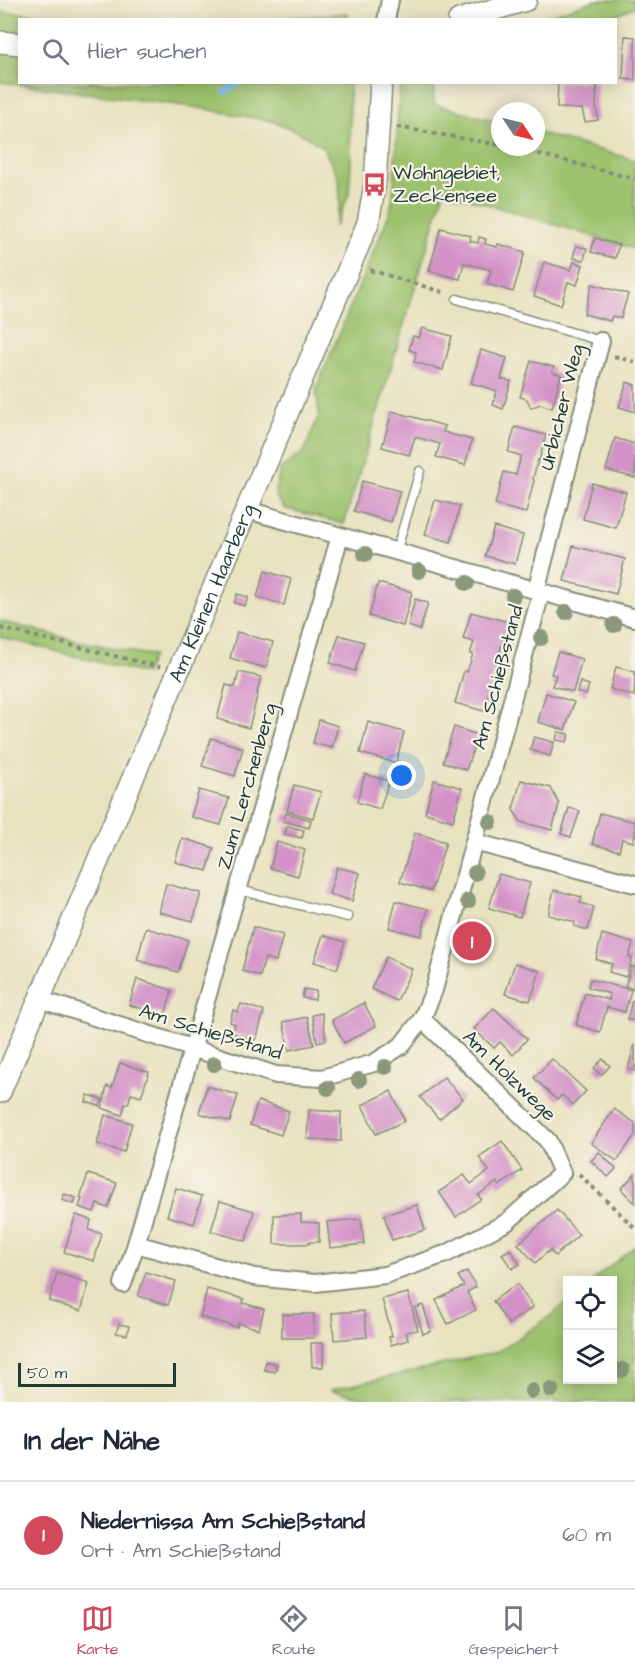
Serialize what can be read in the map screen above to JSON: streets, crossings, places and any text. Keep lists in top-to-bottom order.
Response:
{
  "streets": {
    "street": [
      "Urbicher Weg",
      "Am Kleinen Haarberg",
      "Am Schießstand",
      "Zum Lerchenberg",
      "Am Holzwege"
    ]
  },
  "crossings": [
    ["Urbicher Weg", "Am Schießstand"],
    ["Am Kleinen Haarberg", "Am Schießstand"],
    ["Am Schießstand", "Zum Lerchenberg"],
    ["Am Schießstand", "Am Holzwege"]
  ],
  "places": {
    "bus stop": ["Wohngebiet, Zeckensee"]
  },
  "scale_bar": "50 m",
  "north": "bottom right",
  "page": {
    "search": "Hier suchen",
    "pins": "1",
    "scale": "50 m",
    "heading": "In der Nähe",
    "list": [
      {
        "mark": "1",
        "name": "Niedernissa Am Schießstand",
        "note": "Ort · Am Schießstand",
        "value": "60 m"
      }
    ],
    "nav": ["Karte", "Route", "Gespeichert"]
  }
}
